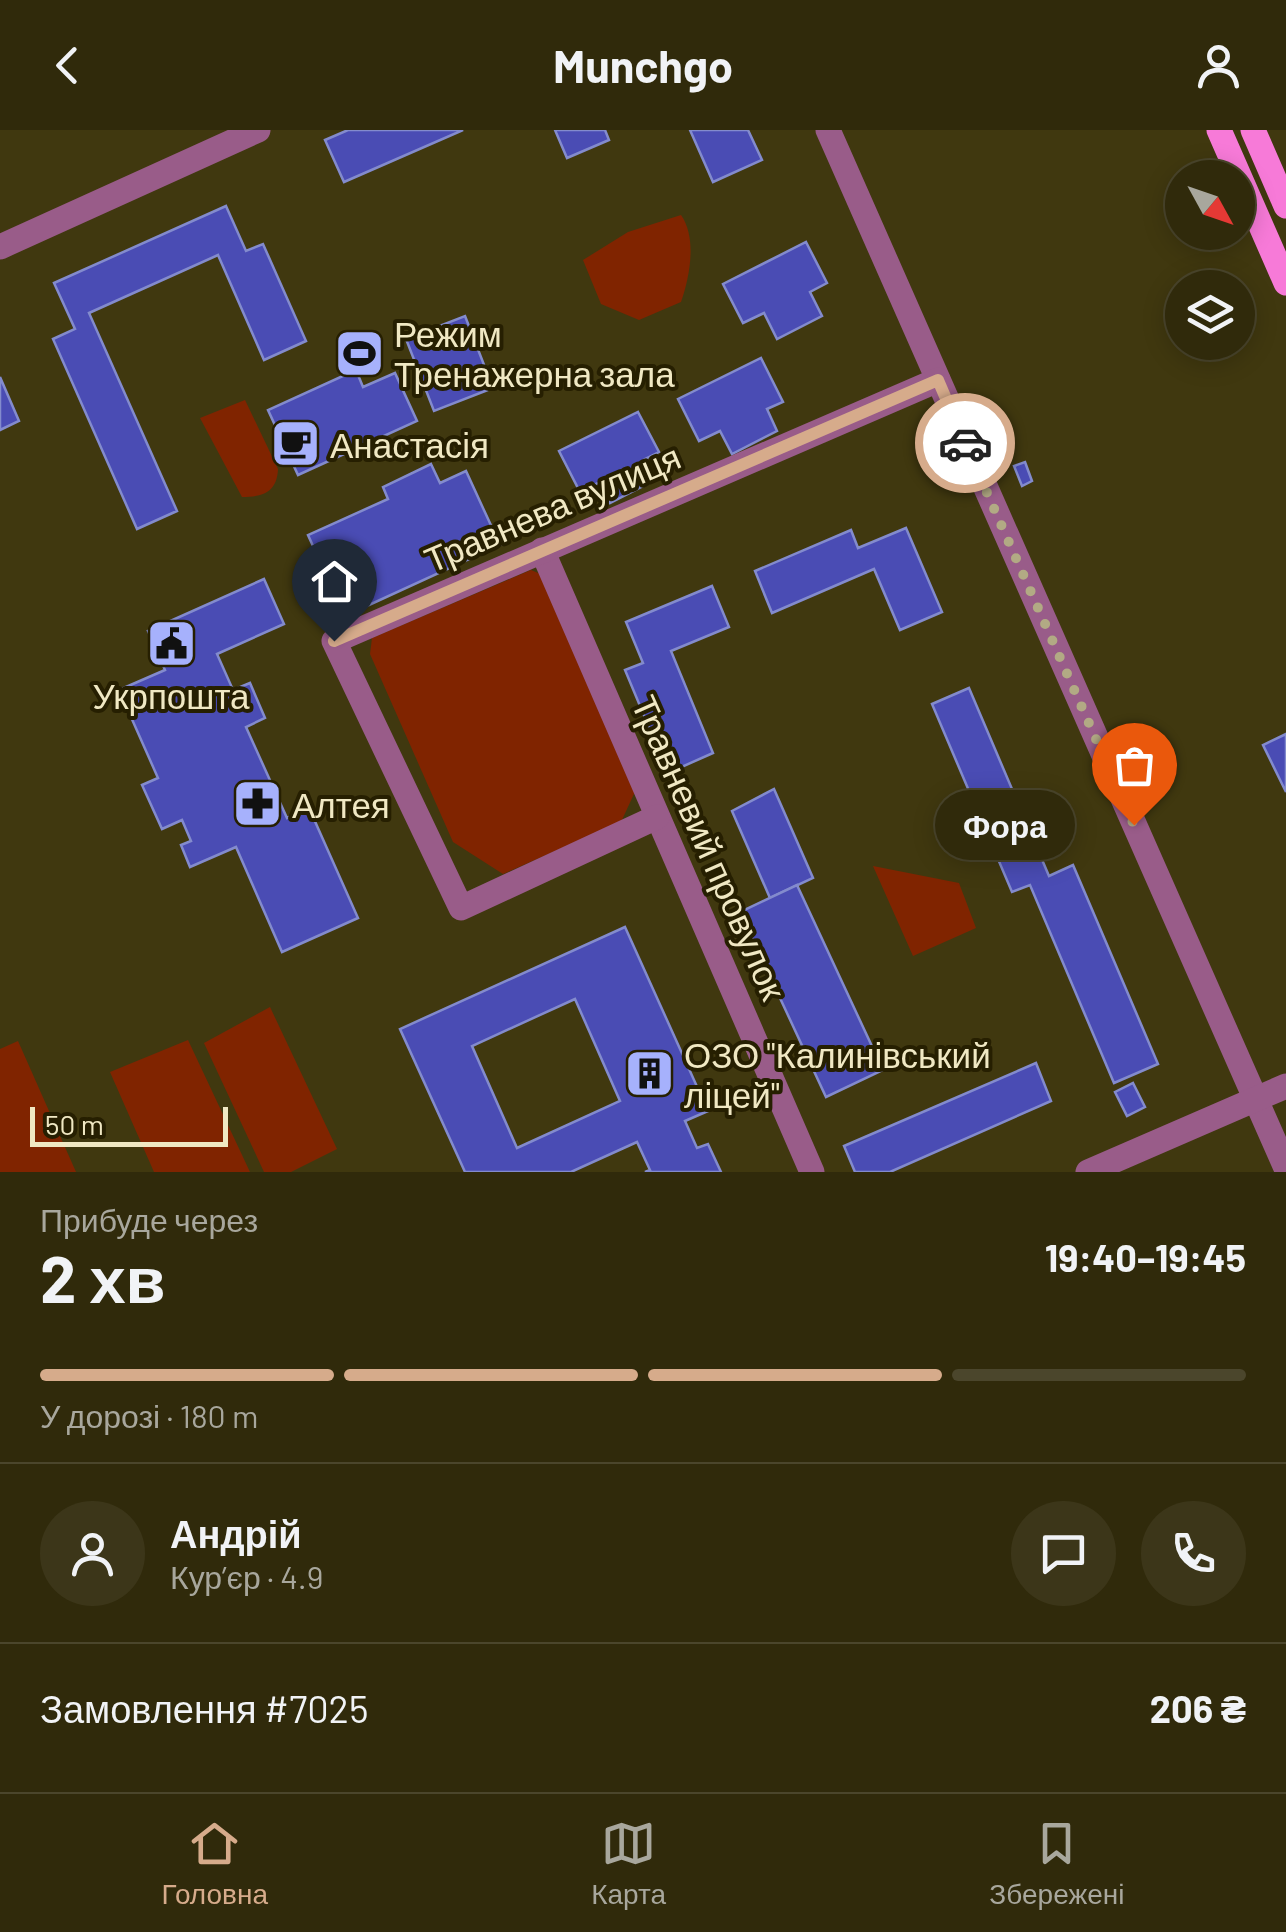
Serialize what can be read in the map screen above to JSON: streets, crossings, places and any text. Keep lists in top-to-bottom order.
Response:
{
  "streets": {
    "street": ["Травнева вулиця", "Травневий провулок"]
  },
  "crossings": [
    ["Травнева вулиця", "Травневий провулок"]
  ],
  "places": {
    "sports": ["Режим Тренажерна зала"],
    "cafe": ["Анастасія"],
    "public building": ["Укрпошта"],
    "pharmacy": ["Алтея"],
    "other": ["Фора"],
    "building": ["ОЗО \"Калинівський ліцей\""]
  },
  "scale_bar": "50 m",
  "north": "bottom right",
  "page": {
    "header": "Munchgo",
    "bubble": "Фора",
    "scale": "50 m",
    "heading": ["2 хв", "Прибуде через", "19:40–19:45"],
    "panel": [
      "Андрій",
      "Кур’єр · 4.9",
      "Замовлення #7025",
      "206 ₴"
    ],
    "bar": "У дорозі · 180 m",
    "tabs": ["Головна", "Карта", "Збережені"]
  }
}
